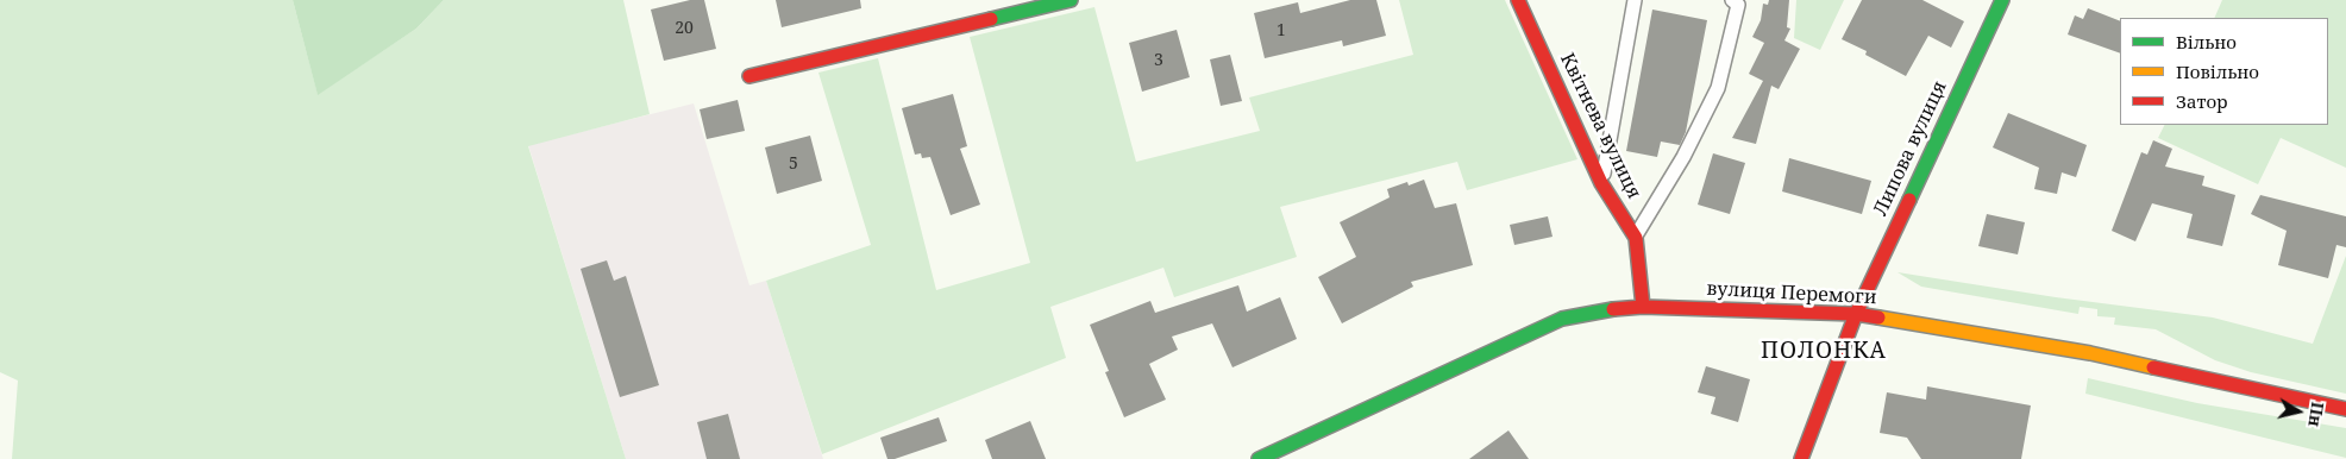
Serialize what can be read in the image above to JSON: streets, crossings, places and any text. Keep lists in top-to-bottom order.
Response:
{
  "streets": {
    "street": ["Квітнева вулиця", "Липова вулиця", "вулиця Перемоги"]
  },
  "crossings": [
    ["Квітнева вулиця", "вулиця Перемоги"],
    ["Липова вулиця", "вулиця Перемоги"]
  ],
  "districts": ["ПОЛОНКА"],
  "house_numbers": [
    "20",
    "1",
    "3",
    "5"
  ],
  "legend": ["Вільно", "Повільно", "Затор"],
  "north": "right"
}
